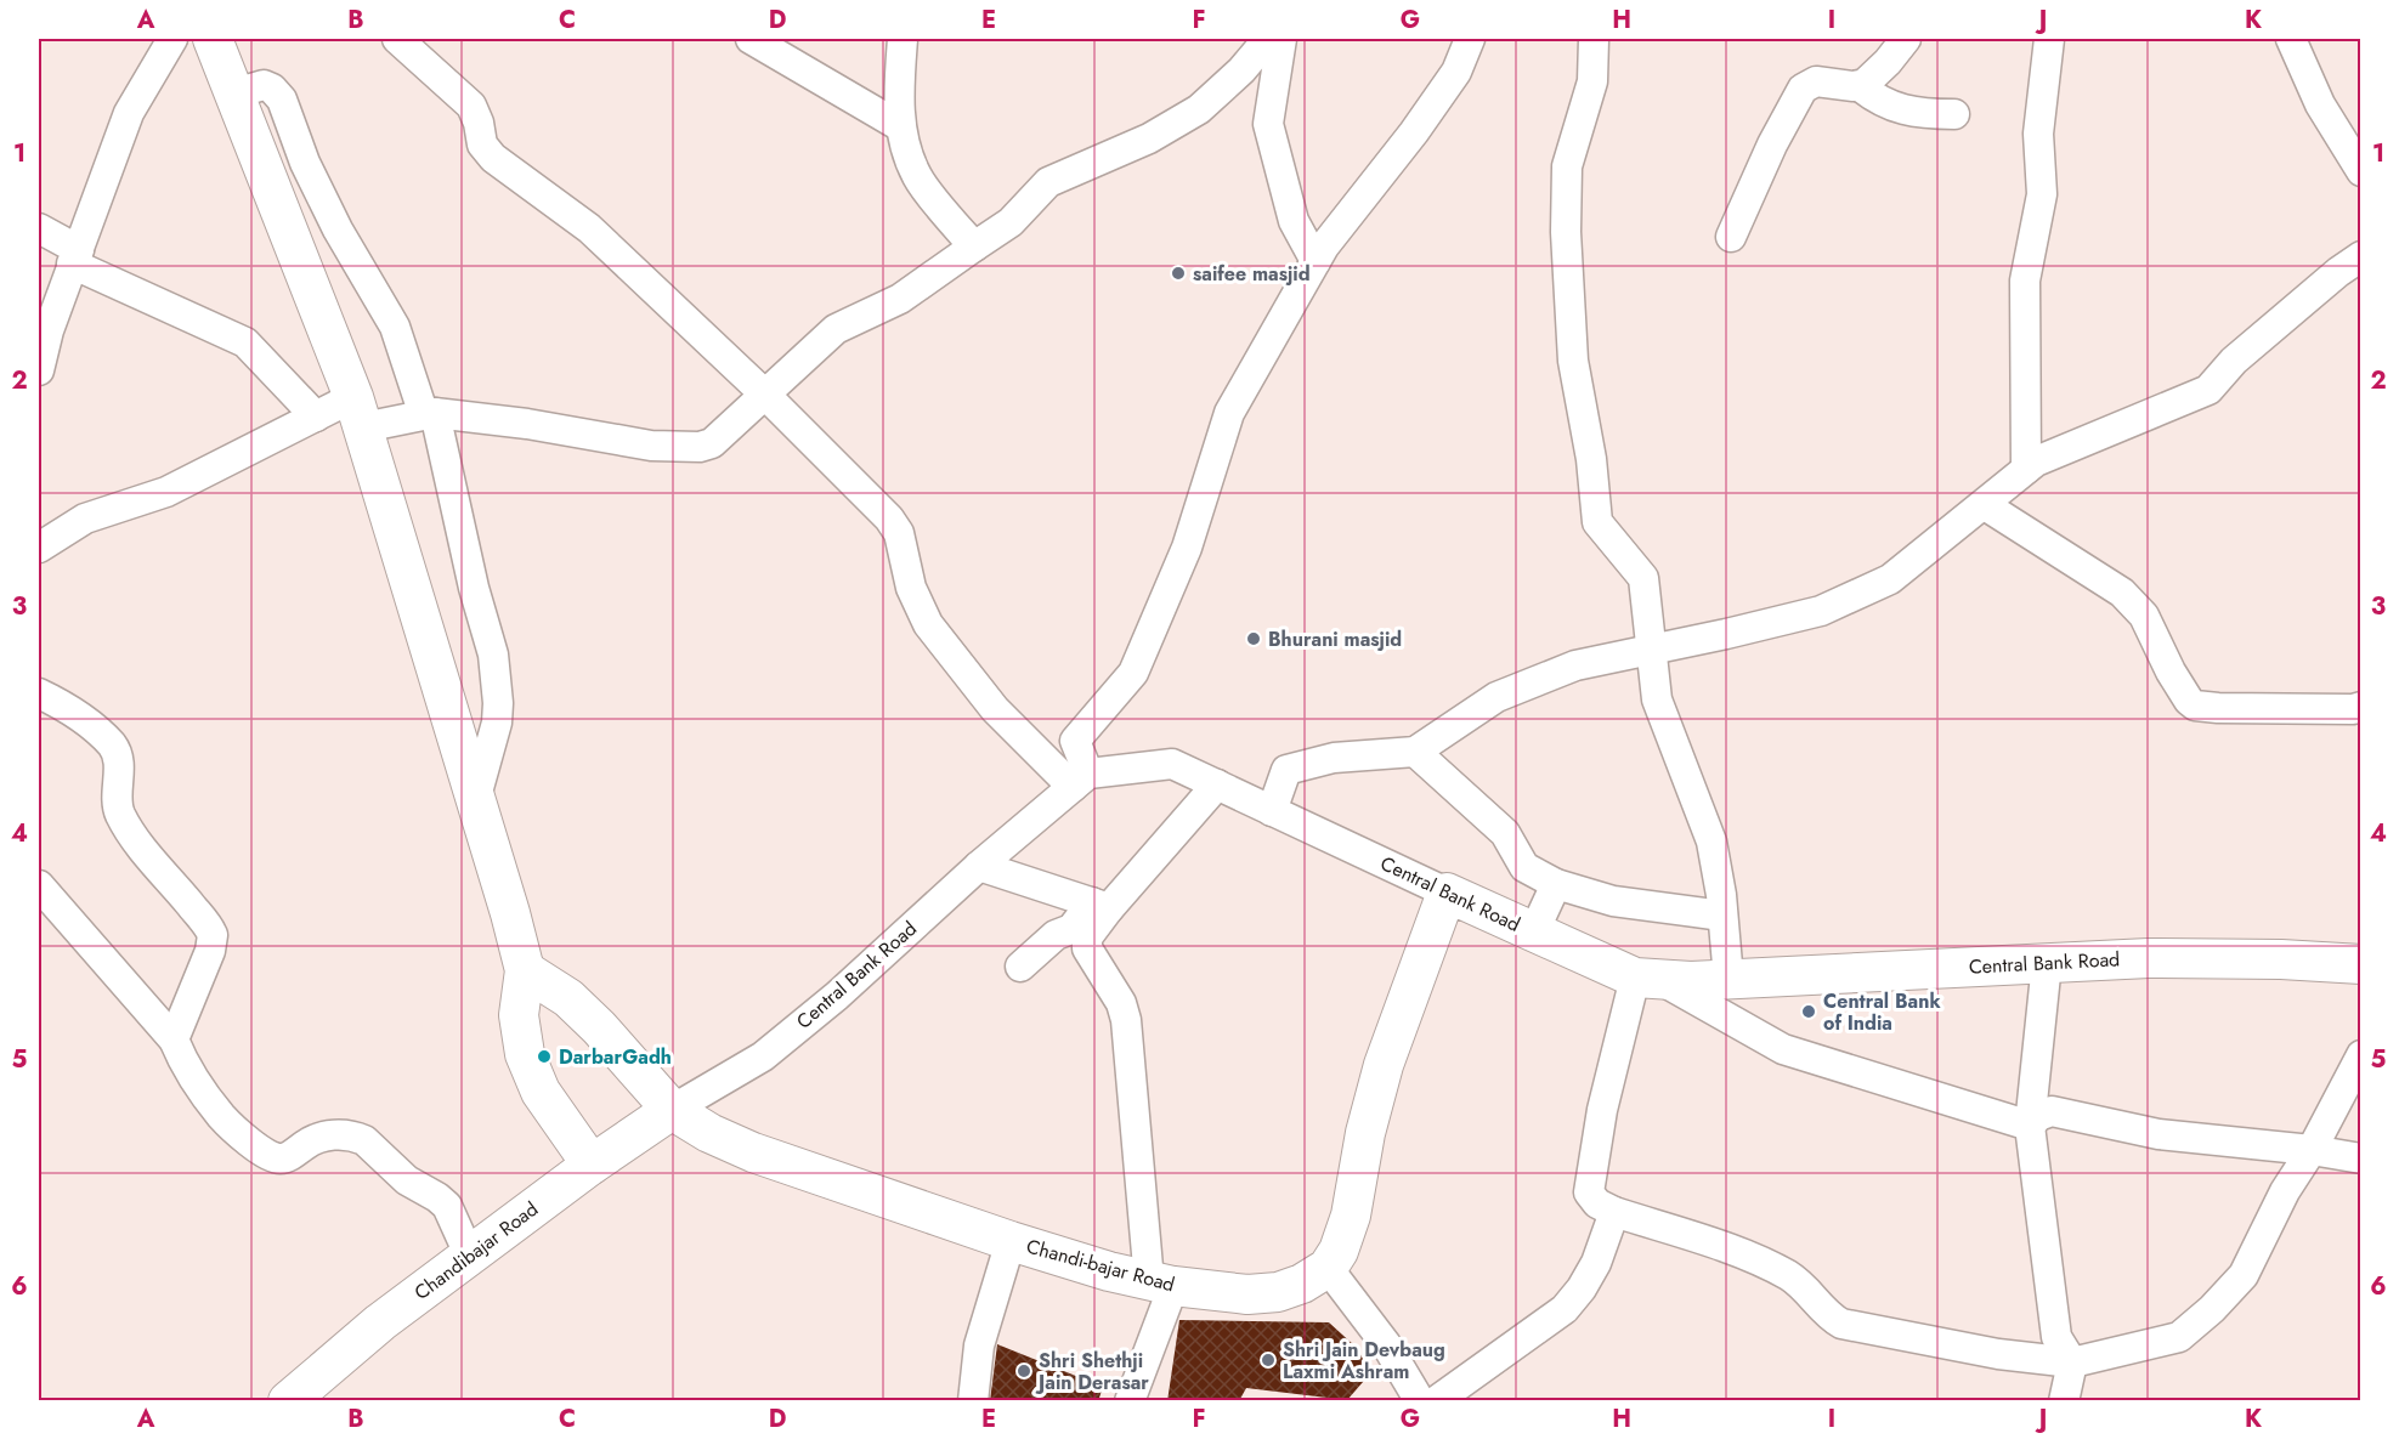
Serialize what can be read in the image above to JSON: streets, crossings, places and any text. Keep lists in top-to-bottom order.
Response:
{
  "streets": {
    "main road": ["Central Bank Road", "Chandibajar Road", "Chandi-bajar Road"]
  },
  "crossings": [
    ["Central Bank Road", "Chandibajar Road"],
    ["Central Bank Road", "Chandi-bajar Road"],
    ["Chandibajar Road", "Chandi-bajar Road"]
  ],
  "places": [
    "saifee masjid",
    "Bhurani masjid",
    "Central Bank of India",
    "DarbarGadh",
    "Shri Jain Devbaug Laxmi Ashram",
    "Shri Shethji Jain Derasar"
  ],
  "grid": {
    "columns": [
      "A",
      "B",
      "C",
      "D",
      "E",
      "F",
      "G",
      "H",
      "I",
      "J",
      "K"
    ],
    "rows": [
      "1",
      "2",
      "3",
      "4",
      "5",
      "6"
    ]
  }
}
